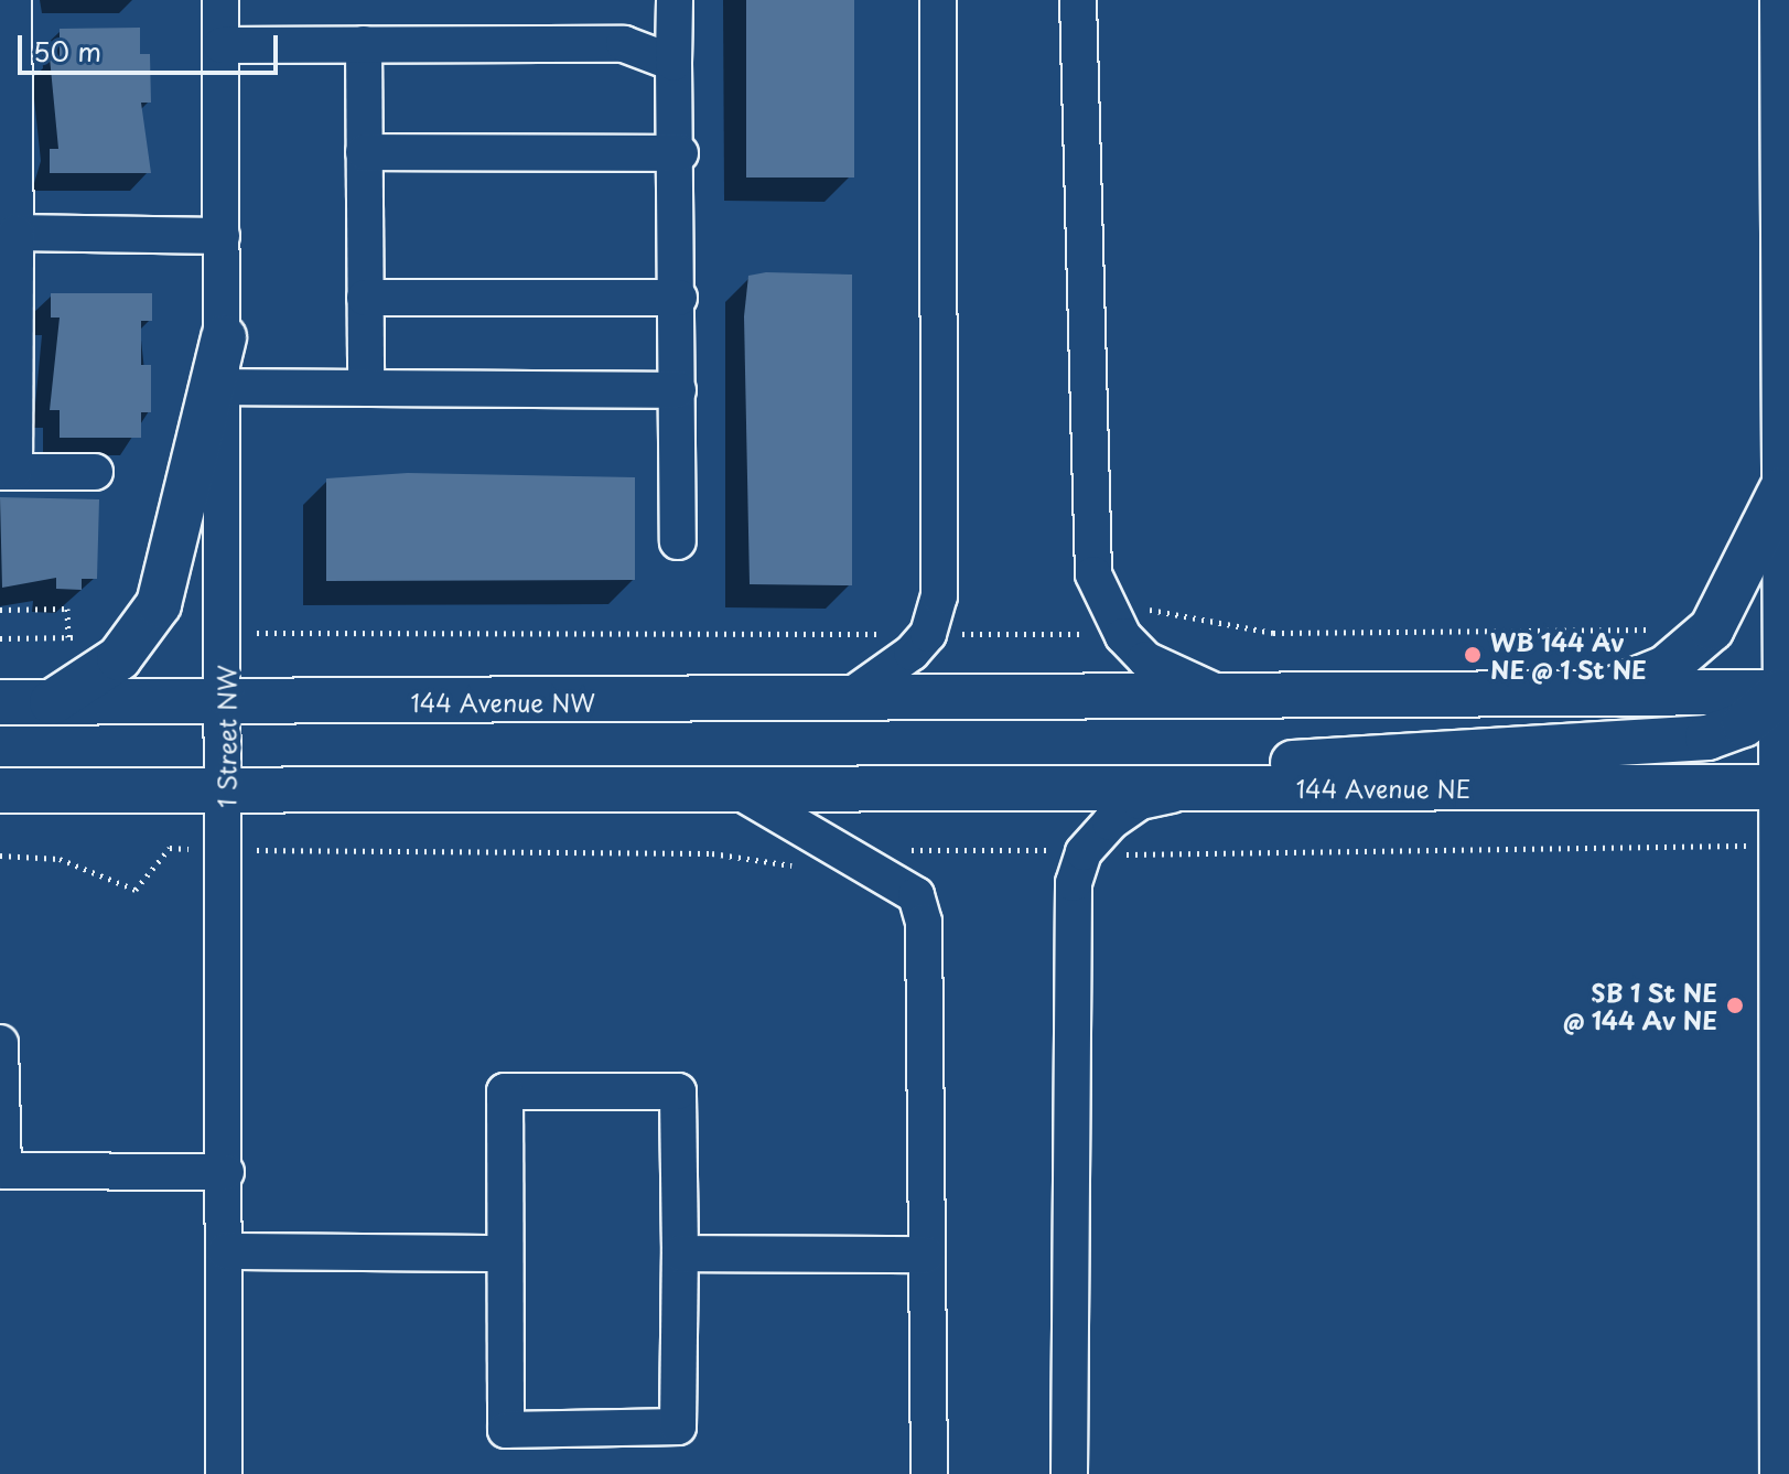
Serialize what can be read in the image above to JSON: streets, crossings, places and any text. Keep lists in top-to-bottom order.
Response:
{
  "streets": {
    "main road": ["144 Avenue NW", "144 Avenue NE"],
    "street": ["1 Street NW"]
  },
  "crossings": [
    ["144 Avenue NW", "1 Street NW"]
  ],
  "places": ["WB 144 Av NE @ 1 St NE", "SB 1 St NE @ 144 Av NE"],
  "scale_bar": "50 m"
}
